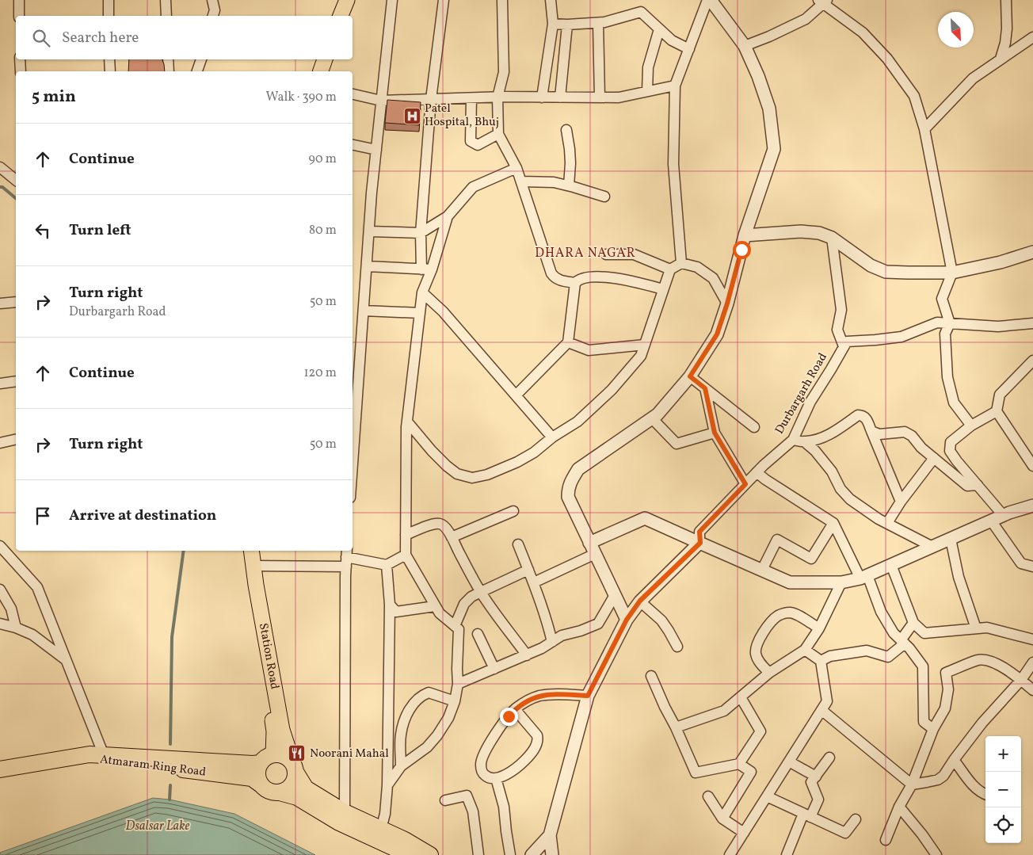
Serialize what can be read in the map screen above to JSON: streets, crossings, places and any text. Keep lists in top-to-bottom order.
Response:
{
  "streets": {
    "highway": ["Atmaram Ring Road"],
    "main road": ["Station Road"],
    "street": ["Durbargarh Road"]
  },
  "crossings": [
    ["Station Road", "Atmaram Ring Road"]
  ],
  "districts": ["DHARA NAGAR"],
  "water": ["Dsalsar Lake"],
  "places": {
    "hospital": ["Patel Hospital, Bhuj"],
    "restaurant": ["Noorani Mahal"]
  },
  "north": "bottom right",
  "page": {
    "search": "Search here",
    "heading": ["5 min", "Walk · 390 m"],
    "list": [
      ["Continue", "90 m"],
      ["Turn left", "80 m"],
      ["Turn right", "Durbargarh Road", "50 m"],
      ["Continue", "120 m"],
      ["Turn right", "50 m"],
      "Arrive at destination"
    ],
    "map_buttons": ["+", "−"]
  }
}
